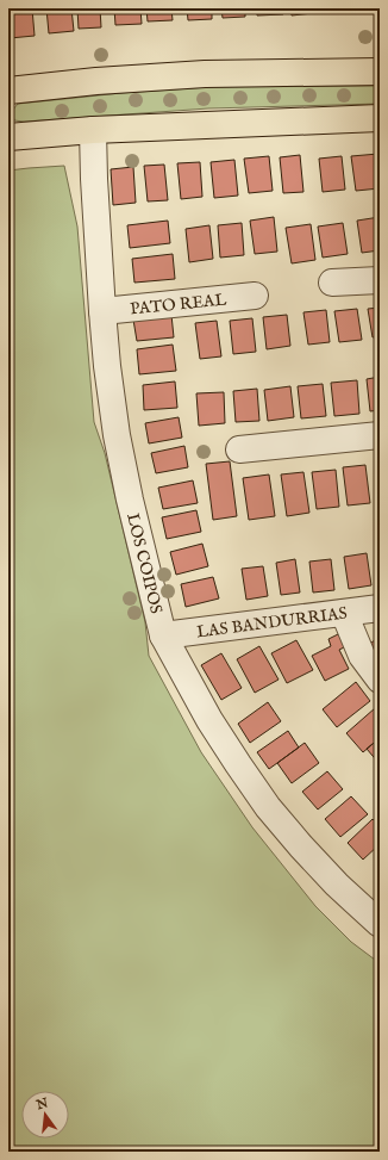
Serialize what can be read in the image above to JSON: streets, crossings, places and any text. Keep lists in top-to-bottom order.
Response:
{
  "streets": {
    "street": ["PATO REAL", "LOS COIPOS", "LAS BANDURRIAS"]
  },
  "crossings": [
    ["PATO REAL", "LOS COIPOS"],
    ["LOS COIPOS", "LAS BANDURRIAS"]
  ],
  "north": "top"
}
